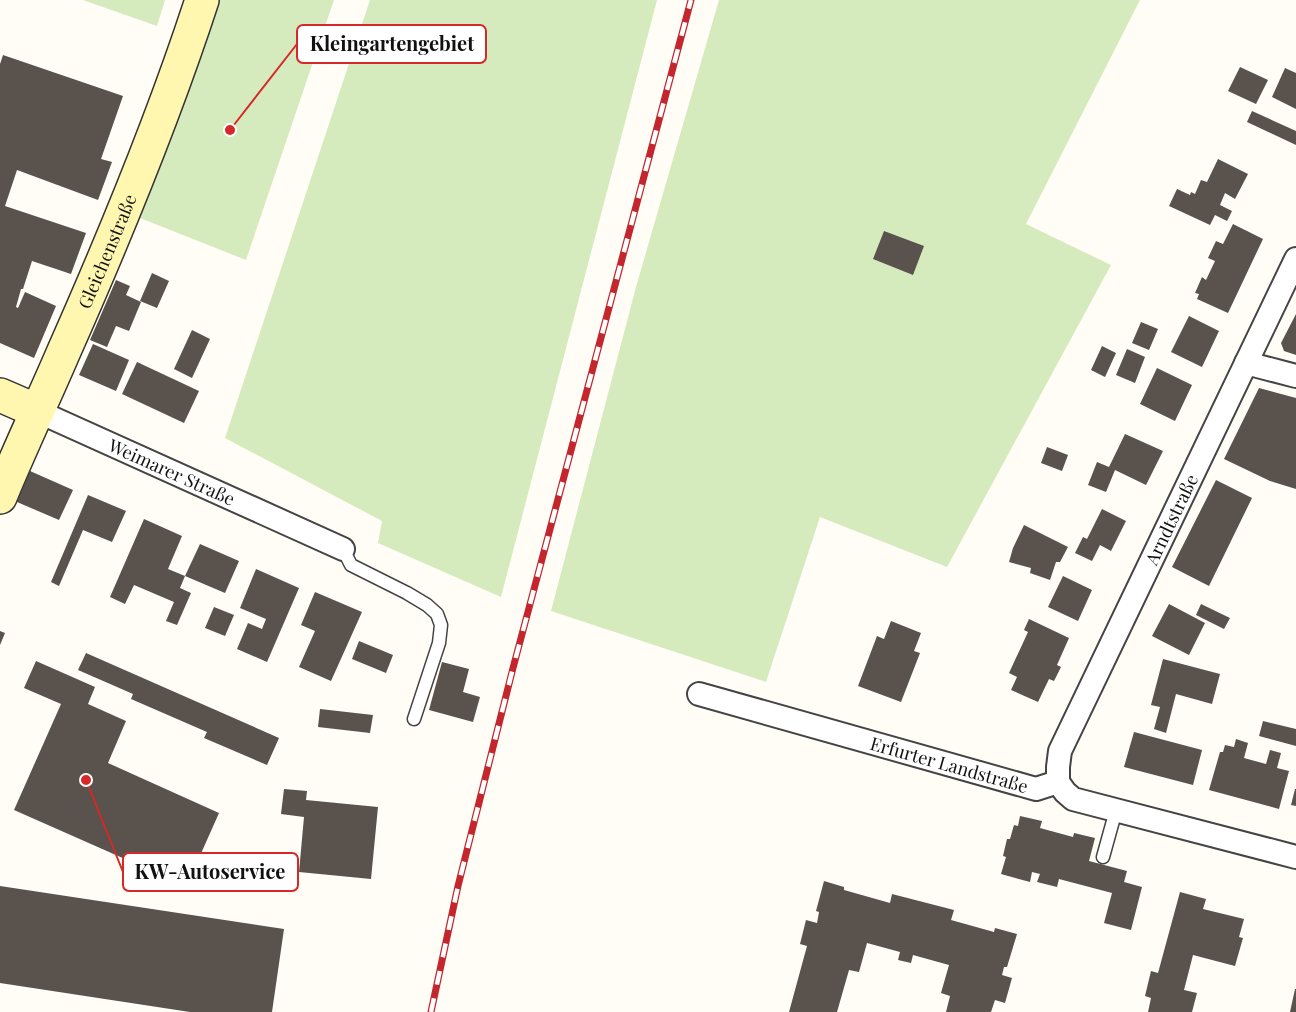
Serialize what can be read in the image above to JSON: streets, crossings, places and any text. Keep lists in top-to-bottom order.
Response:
{
  "streets": {
    "street": [
      "Gleichenstraße",
      "Weimarer Straße",
      "Arndtstraße",
      "Erfurter Landstraße"
    ]
  },
  "crossings": [
    ["Gleichenstraße", "Weimarer Straße"],
    ["Arndtstraße", "Erfurter Landstraße"]
  ],
  "places": ["Kleingartengebiet", "KW-Autoservice"]
}
